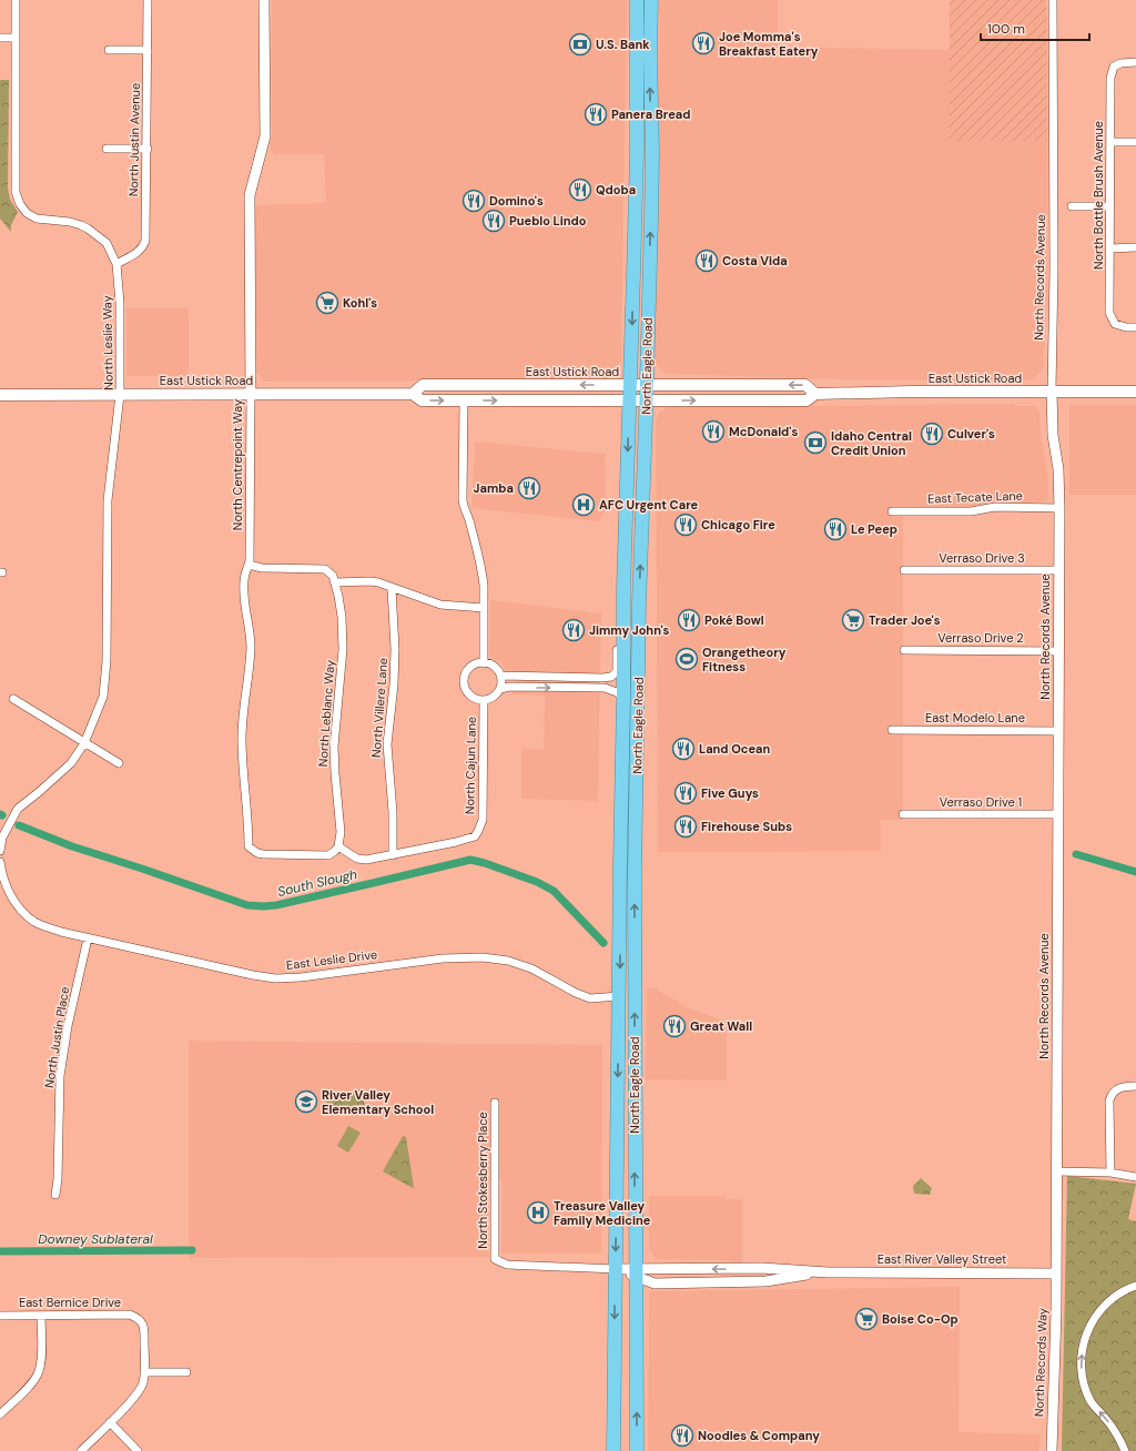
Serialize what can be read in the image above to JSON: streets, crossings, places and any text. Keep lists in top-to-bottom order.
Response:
{
  "streets": {
    "highway": ["North Eagle Road"],
    "main road": ["East Ustick Road"],
    "street": [
      "North Justin Avenue",
      "North Bottle Brush Avenue",
      "North Records Avenue",
      "North Leslie Way",
      "North Centrepoint Way",
      "East Tecate Lane",
      "Verraso Drive 3",
      "Verraso Drive 2",
      "North Villere Lane",
      "North Leblanc Way",
      "East Modelo Lane",
      "North Cajun Lane",
      "Verraso Drive 1",
      "East Leslie Drive",
      "North Justin Place",
      "North Stokesberry Place",
      "East River Valley Street",
      "East Bernice Drive",
      "North Records Way"
    ]
  },
  "crossings": [
    ["North Justin Avenue", "North Leslie Way"],
    ["North Records Avenue", "East Ustick Road"],
    ["North Records Avenue", "East Tecate Lane"],
    ["North Records Avenue", "Verraso Drive 3"],
    ["North Records Avenue", "Verraso Drive 2"],
    ["North Records Avenue", "East Modelo Lane"],
    ["North Records Avenue", "Verraso Drive 1"],
    ["North Records Avenue", "East River Valley Street"],
    ["North Records Avenue", "North Records Way"],
    ["North Leslie Way", "East Ustick Road"],
    ["North Eagle Road", "East Ustick Road"],
    ["North Eagle Road", "East Leslie Drive"],
    ["North Eagle Road", "East River Valley Street"],
    ["East Ustick Road", "North Centrepoint Way"],
    ["North Centrepoint Way", "North Leblanc Way"],
    ["North Villere Lane", "North Cajun Lane"],
    ["East Leslie Drive", "North Justin Place"],
    ["North Stokesberry Place", "East River Valley Street"],
    ["East River Valley Street", "North Records Way"]
  ],
  "water": ["South Slough", "Downey Sublateral"],
  "places": {
    "restaurant": [
      "Joe Momma's Breakfast Eatery",
      "Panera Bread",
      "Qdoba",
      "Domino's",
      "Pueblo Lindo",
      "Costa Vida",
      "McDonald's",
      "Culver's",
      "Jamba",
      "Chicago Fire",
      "Le Peep",
      "Poké Bowl",
      "Jimmy John's",
      "Land Ocean",
      "Five Guys",
      "Firehouse Subs",
      "Great Wall",
      "Noodles & Company"
    ],
    "bank": ["U.S. Bank", "Idaho Central Credit Union"],
    "supermarket": ["Kohl's", "Trader Joe's", "Boise Co-Op"],
    "hospital": ["AFC Urgent Care", "Treasure Valley Family Medicine"],
    "sports": ["Orangetheory Fitness"],
    "school or university": ["River Valley Elementary School"]
  },
  "scale_bar": "100 m"
}
